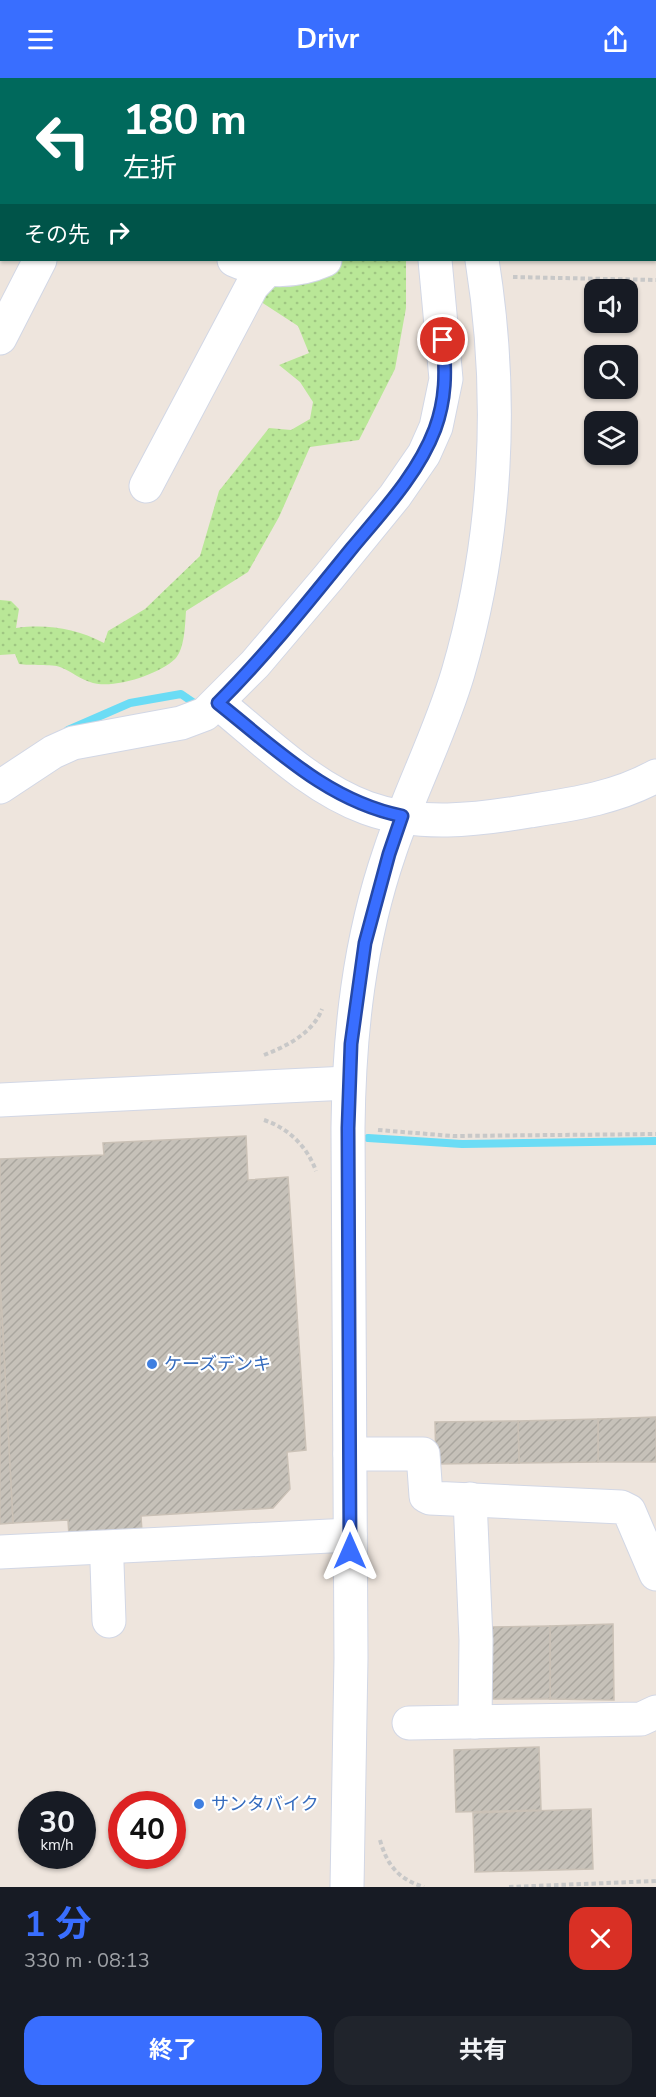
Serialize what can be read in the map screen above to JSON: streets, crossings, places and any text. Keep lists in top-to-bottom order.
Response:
{
  "places": ["ケーズデンキ", "サンタバイク"],
  "page": {
    "header": "Drivr",
    "turn": ["180 m", "左折"],
    "then": "その先",
    "speed": "30 km/h",
    "limit": "40",
    "heading": ["1 分", "330 m · 08:13"],
    "buttons": ["終了", "共有"]
  }
}
